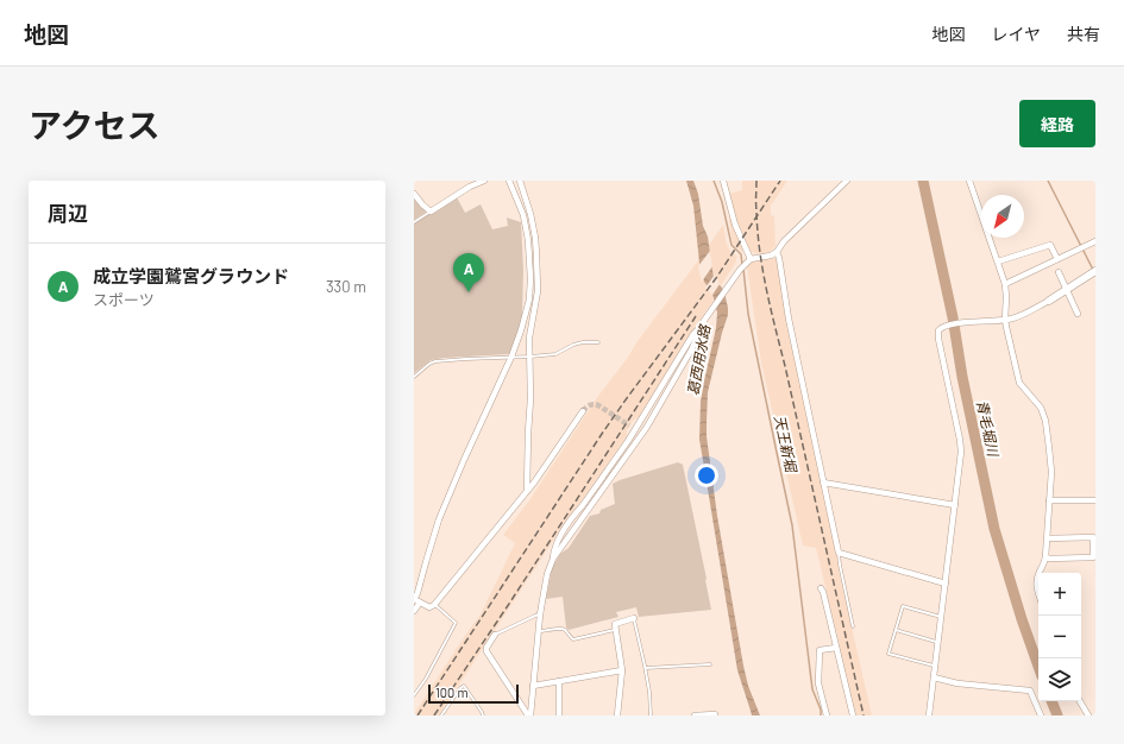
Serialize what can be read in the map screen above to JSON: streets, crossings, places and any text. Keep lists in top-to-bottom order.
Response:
{
  "water": ["葛西用水路", "青毛堀川", "天王新堀"],
  "scale_bar": "100 m",
  "north": "bottom left",
  "page": {
    "header": "地図",
    "nav": ["地図", "レイヤ", "共有"],
    "title": "アクセス",
    "buttons": "経路",
    "heading": "周辺",
    "list": [
      {
        "mark": "A",
        "name": "成立学園鷲宮グラウンド",
        "note": "スポーツ",
        "value": "330 m"
      }
    ],
    "pins": "A",
    "map_buttons": ["+", "−"],
    "scale": "100 m"
  }
}
